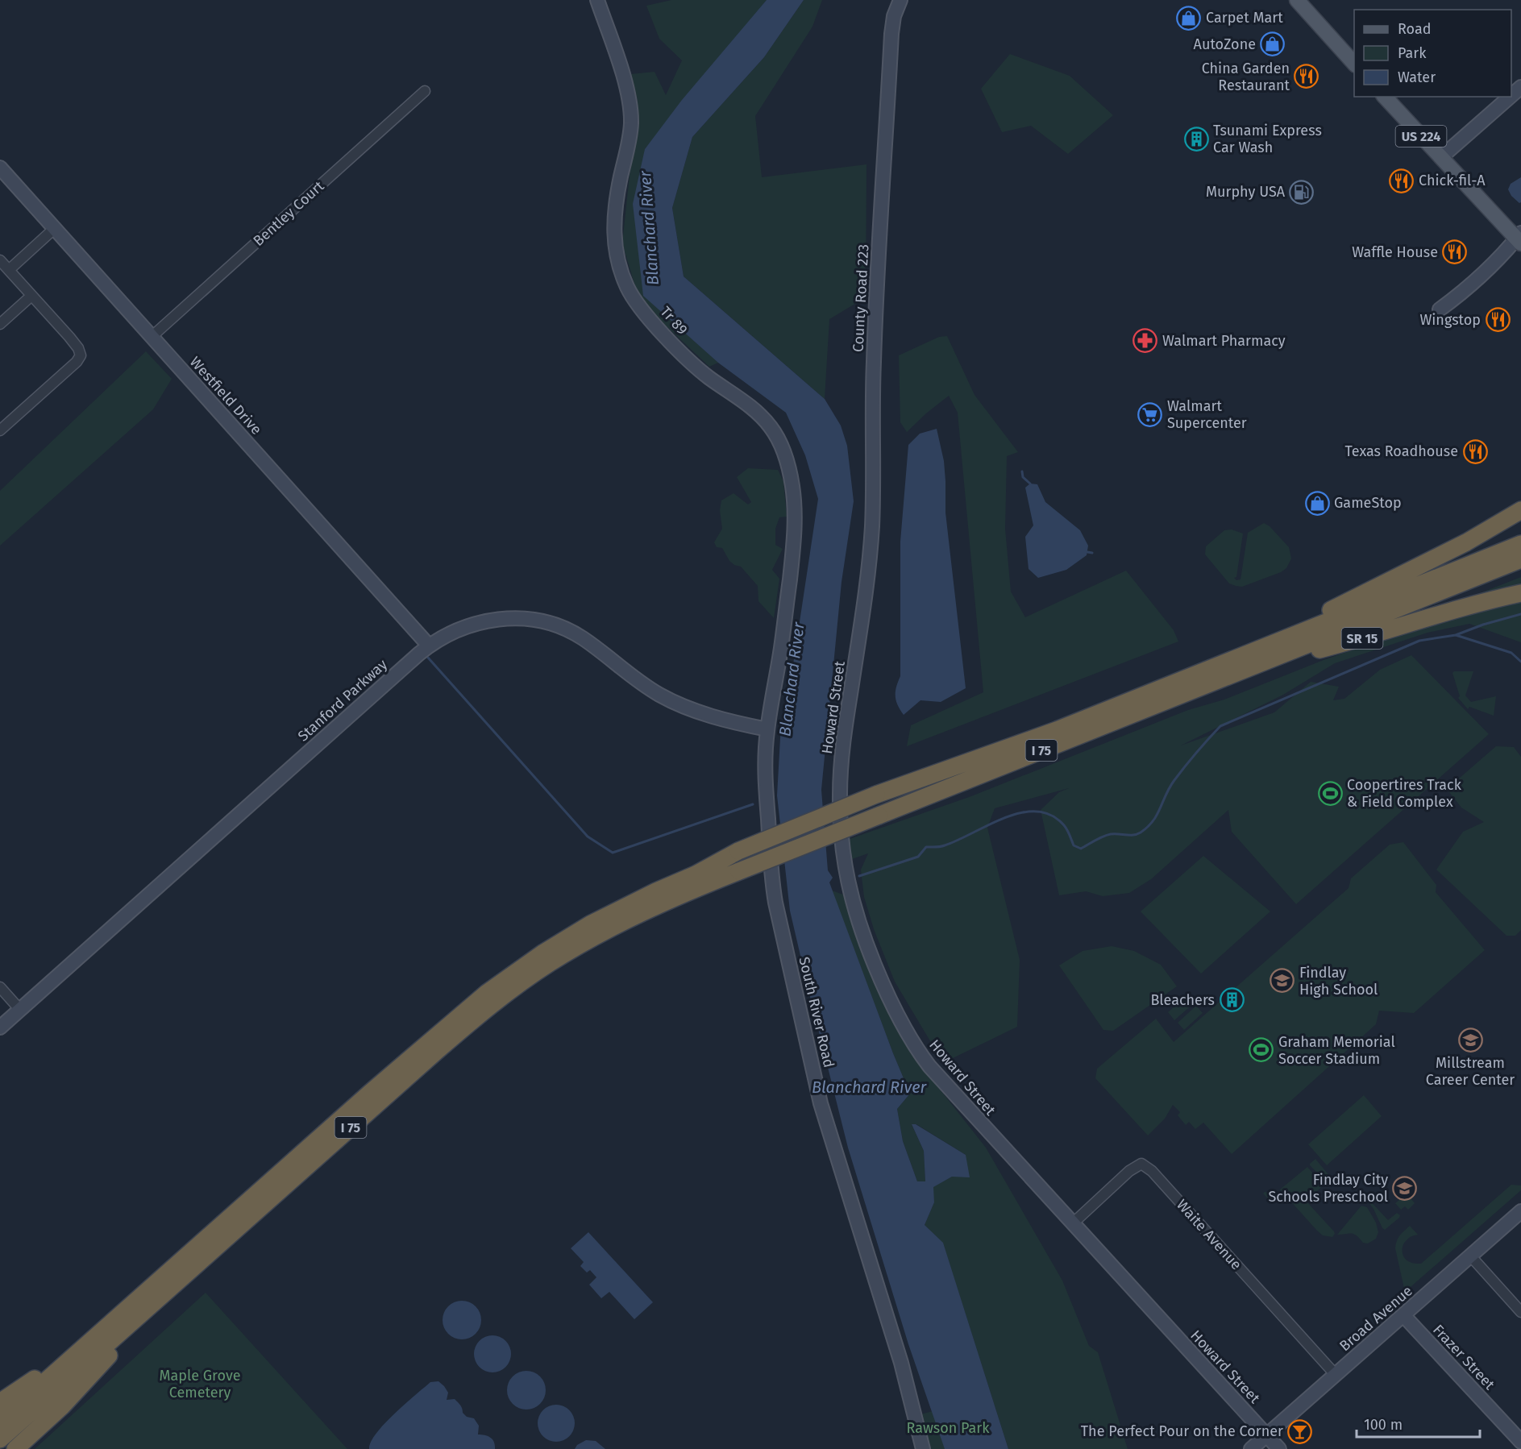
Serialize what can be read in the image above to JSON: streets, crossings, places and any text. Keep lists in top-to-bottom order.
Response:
{
  "streets": {
    "highway": ["SR 15", "I 75"],
    "main road": ["US 224"],
    "street": [
      "Bentley Court",
      "County Road 223",
      "Tr 89",
      "Westfield Drive",
      "Stanford Parkway",
      "Howard Street",
      "South River Road",
      "Waite Avenue",
      "Broad Avenue",
      "Frazer Street"
    ]
  },
  "crossings": [
    ["Bentley Court", "Westfield Drive"],
    ["County Road 223", "Howard Street"],
    ["Tr 89", "South River Road"],
    ["Westfield Drive", "Stanford Parkway"],
    ["SR 15", "I 75"],
    ["Stanford Parkway", "South River Road"],
    ["Howard Street", "Waite Avenue"],
    ["Howard Street", "Broad Avenue"],
    ["Waite Avenue", "Broad Avenue"],
    ["Broad Avenue", "Frazer Street"]
  ],
  "water": ["Blanchard River"],
  "parks": ["Maple Grove Cemetery", "Rawson Park"],
  "places": {
    "shop": ["Carpet Mart", "AutoZone", "GameStop"],
    "restaurant": [
      "China Garden Restaurant",
      "Chick-fil-A",
      "Waffle House",
      "Wingstop",
      "Texas Roadhouse"
    ],
    "building": ["Tsunami Express Car Wash", "Bleachers"],
    "fuel station": ["Murphy USA"],
    "pharmacy": ["Walmart Pharmacy"],
    "supermarket": ["Walmart Supercenter"],
    "sports": ["Coopertires Track & Field Complex", "Graham Memorial Soccer Stadium"],
    "school or university": ["Findlay High School", "Millstream Career Center", "Findlay City Schools Preschool"],
    "bar": ["The Perfect Pour on the Corner"]
  },
  "legend": ["Road", "Park", "Water"],
  "scale_bar": "100 m"
}
